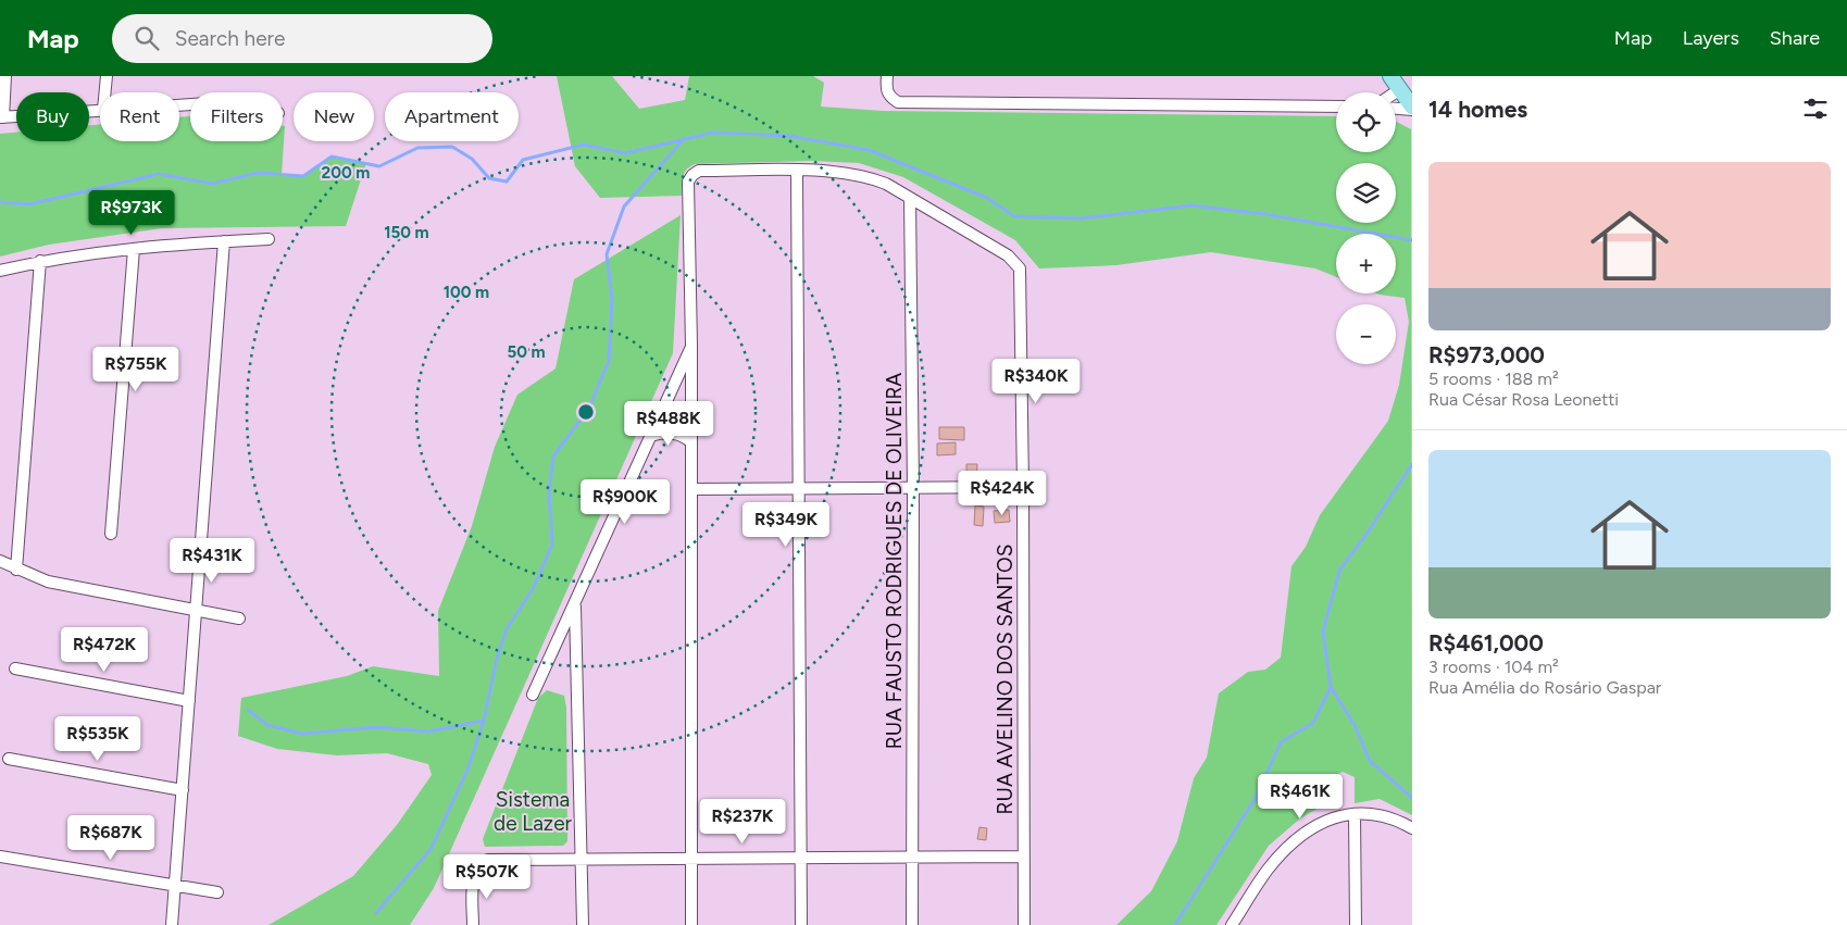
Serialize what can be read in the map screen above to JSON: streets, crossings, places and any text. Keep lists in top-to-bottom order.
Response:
{
  "streets": {
    "street": ["RUA FAUSTO RODRIGUES DE OLIVEIRA", "RUA AVELINO DOS SANTOS"]
  },
  "crossings": [
    ["RUA FAUSTO RODRIGUES DE OLIVEIRA", "RUA AVELINO DOS SANTOS"]
  ],
  "parks": ["Sistema de Lazer"],
  "page": {
    "header": "Map",
    "search": "Search here",
    "nav": ["Map", "Layers", "Share"],
    "heading": "14 homes",
    "map_buttons": ["+", "−"],
    "chip": [
      "Buy",
      "Rent",
      "Filters",
      "New",
      "Apartment"
    ],
    "list": [
      {
        "name": "R$973,000",
        "note": "5 rooms · 188 m² · Rua César Rosa Leonetti"
      },
      {
        "name": "R$461,000",
        "note": "3 rooms · 104 m² · Rua Amélia do Rosário Gaspar"
      }
    ],
    "price": [
      "R$973K",
      "R$755K",
      "R$340K",
      "R$488K",
      "R$424K",
      "R$900K",
      "R$349K",
      "R$431K",
      "R$472K",
      "R$535K",
      "R$461K",
      "R$237K",
      "R$687K",
      "R$507K"
    ]
  },
  "rings": [
    "200 m",
    "150 m",
    "100 m",
    "50 m"
  ]
}
